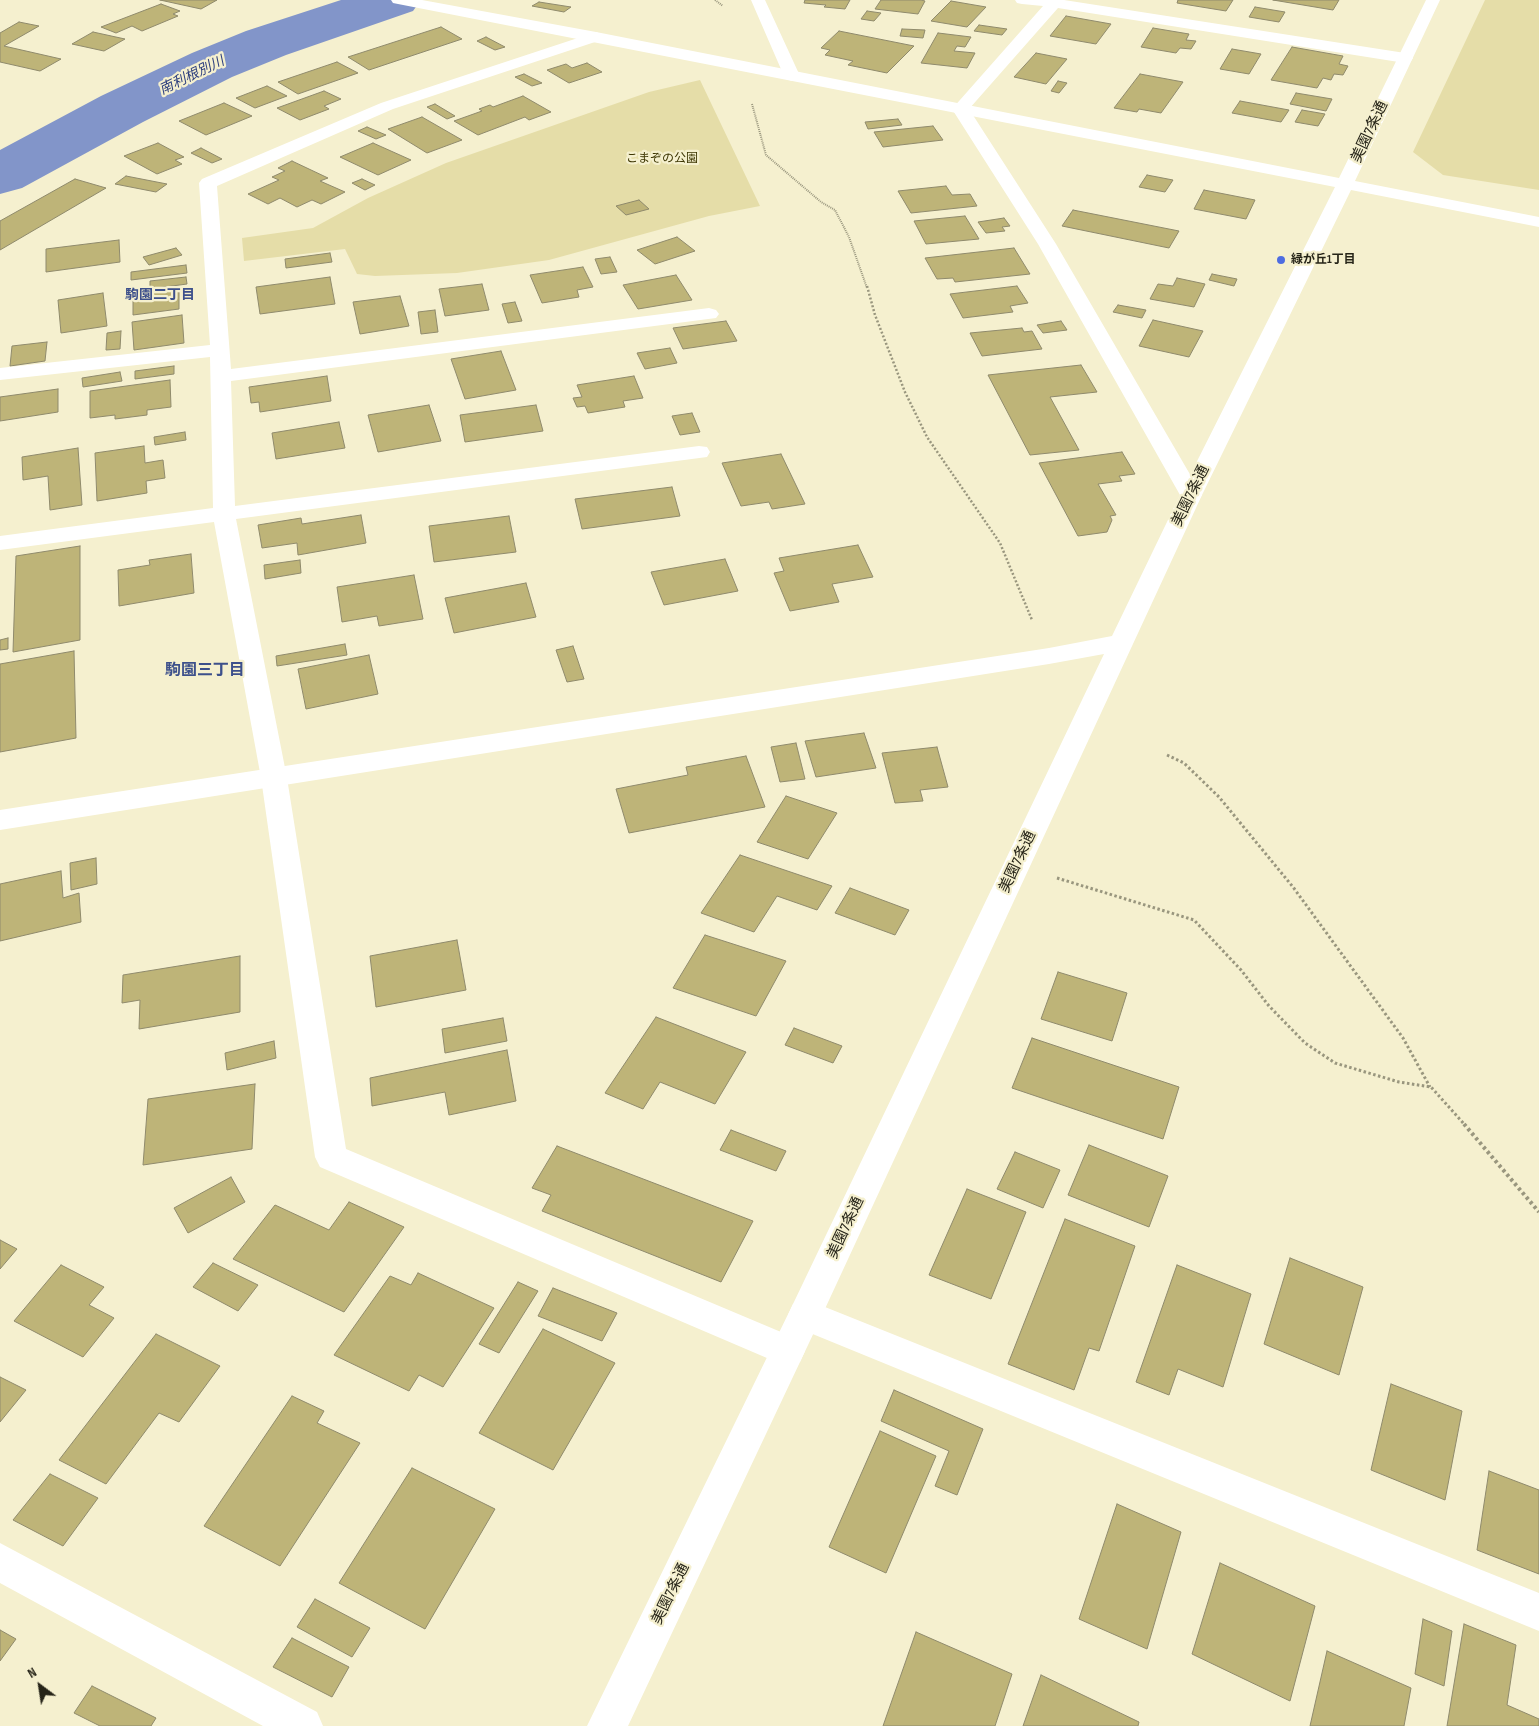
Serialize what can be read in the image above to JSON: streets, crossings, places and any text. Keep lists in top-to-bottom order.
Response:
{
  "streets": {
    "street": ["美園7条通"]
  },
  "districts": ["駒園二丁目", "駒園三丁目"],
  "water": ["南利根別川"],
  "parks": ["こまぞの公園"],
  "places": ["緑が丘1丁目"],
  "north": "top left"
}
